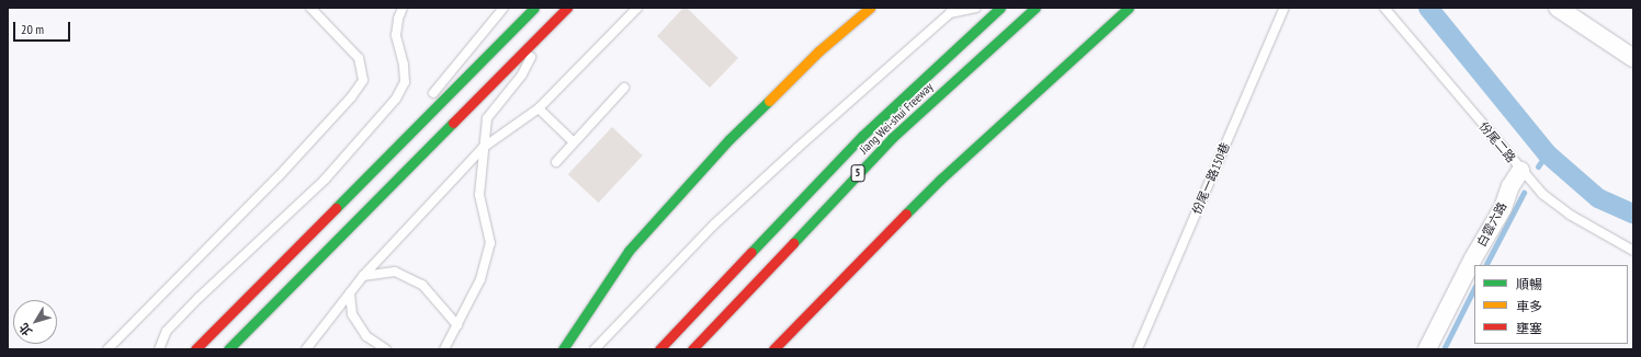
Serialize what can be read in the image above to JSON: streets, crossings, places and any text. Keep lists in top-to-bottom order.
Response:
{
  "streets": {
    "highway": ["Jiang Wei-shui Freeway", "5"],
    "street": ["白雲六路"],
    "lane": ["份尾二路", "份尾一路150巷"]
  },
  "crossings": [
    ["份尾二路", "白雲六路"]
  ],
  "legend": ["順暢", "車多", "壅塞"],
  "scale_bar": "20 m",
  "north": "bottom left"
}
